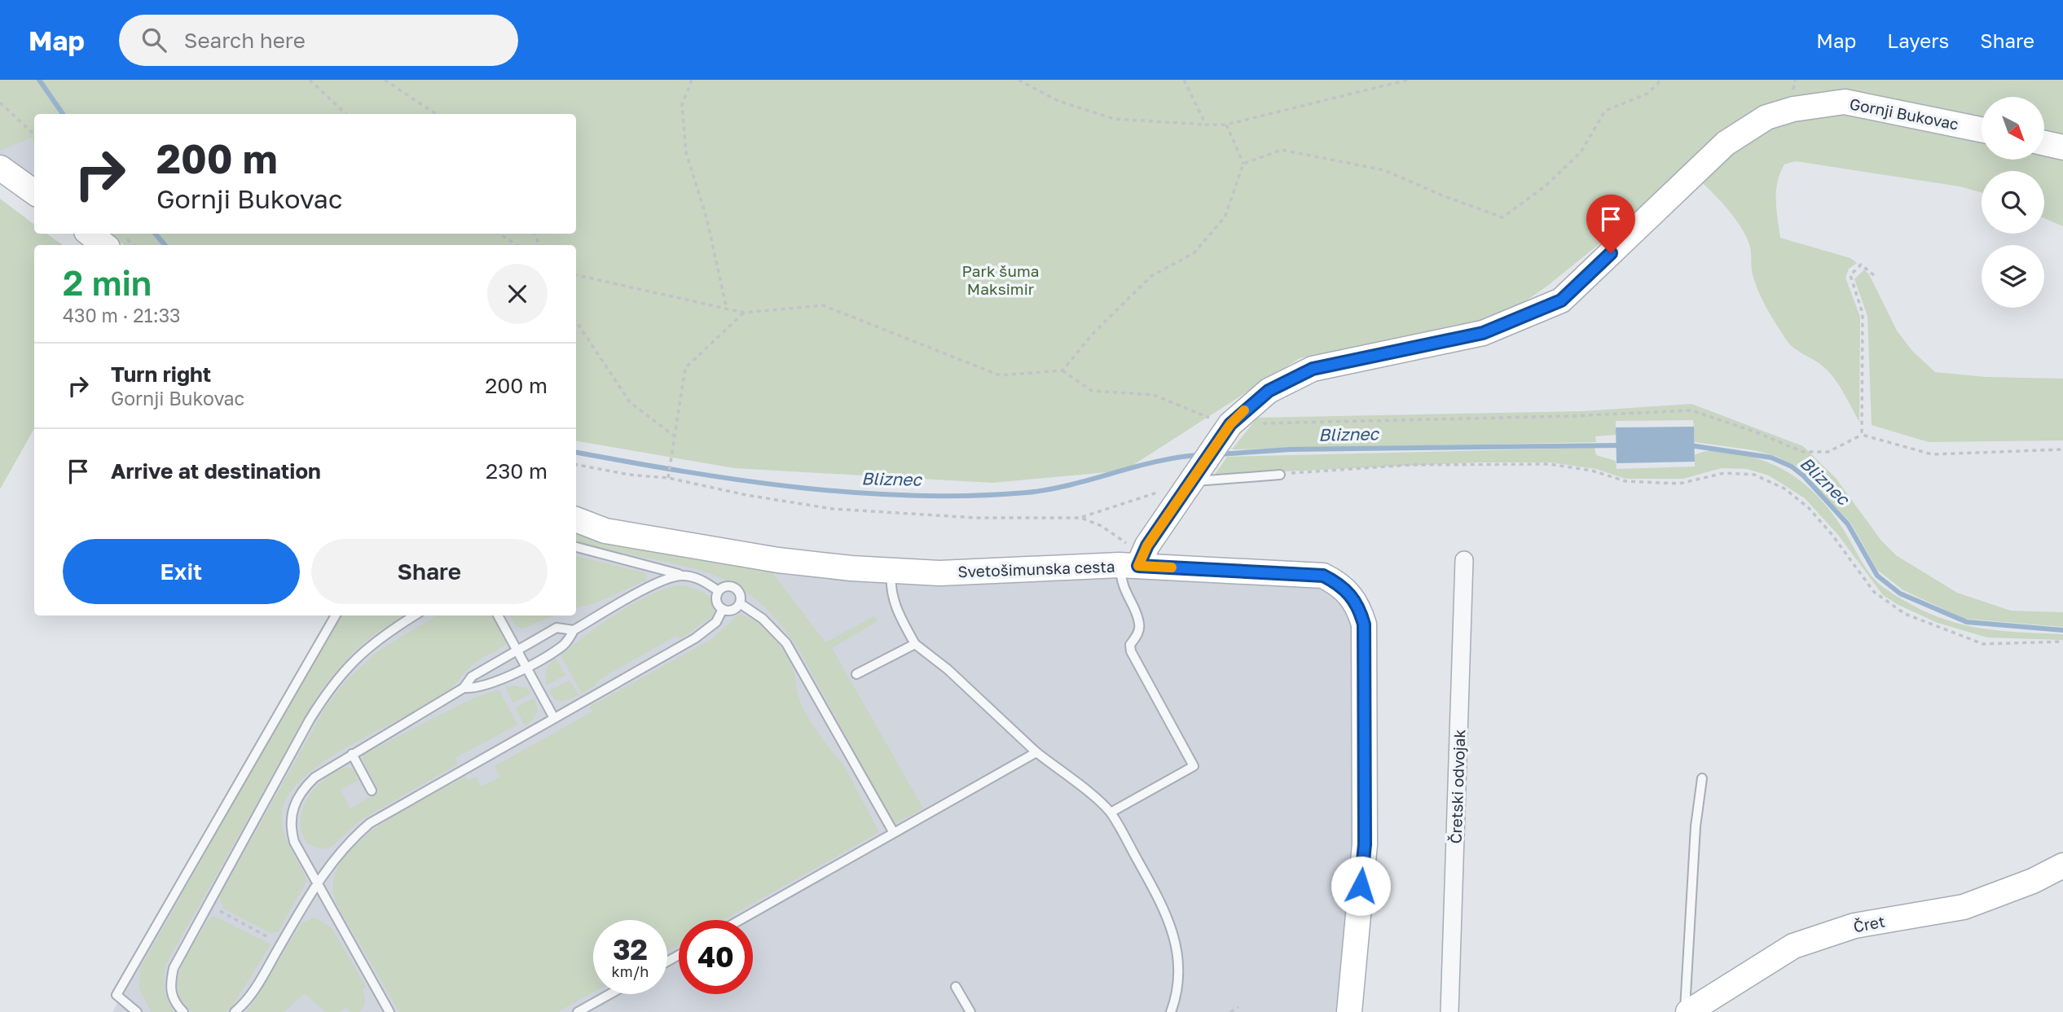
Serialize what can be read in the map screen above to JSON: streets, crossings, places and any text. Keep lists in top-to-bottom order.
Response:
{
  "streets": {
    "street": [
      "Gornji Bukovac",
      "Svetošimunska cesta",
      "Čretski odvojak",
      "Čret"
    ]
  },
  "crossings": [
    ["Gornji Bukovac", "Svetošimunska cesta"]
  ],
  "water": ["Bliznec"],
  "parks": ["Park šuma Maksimir"],
  "north": "bottom right",
  "page": {
    "header": "Map",
    "search": "Search here",
    "nav": ["Map", "Layers", "Share"],
    "turn": ["200 m", "Gornji Bukovac"],
    "heading": ["2 min", "430 m · 21:33"],
    "list": [
      {
        "name": "Turn right",
        "note": "Gornji Bukovac",
        "value": "200 m"
      },
      {
        "name": "Arrive at destination",
        "value": "230 m"
      }
    ],
    "buttons": ["Exit", "Share"],
    "speed": "32 km/h",
    "limit": "40"
  }
}
